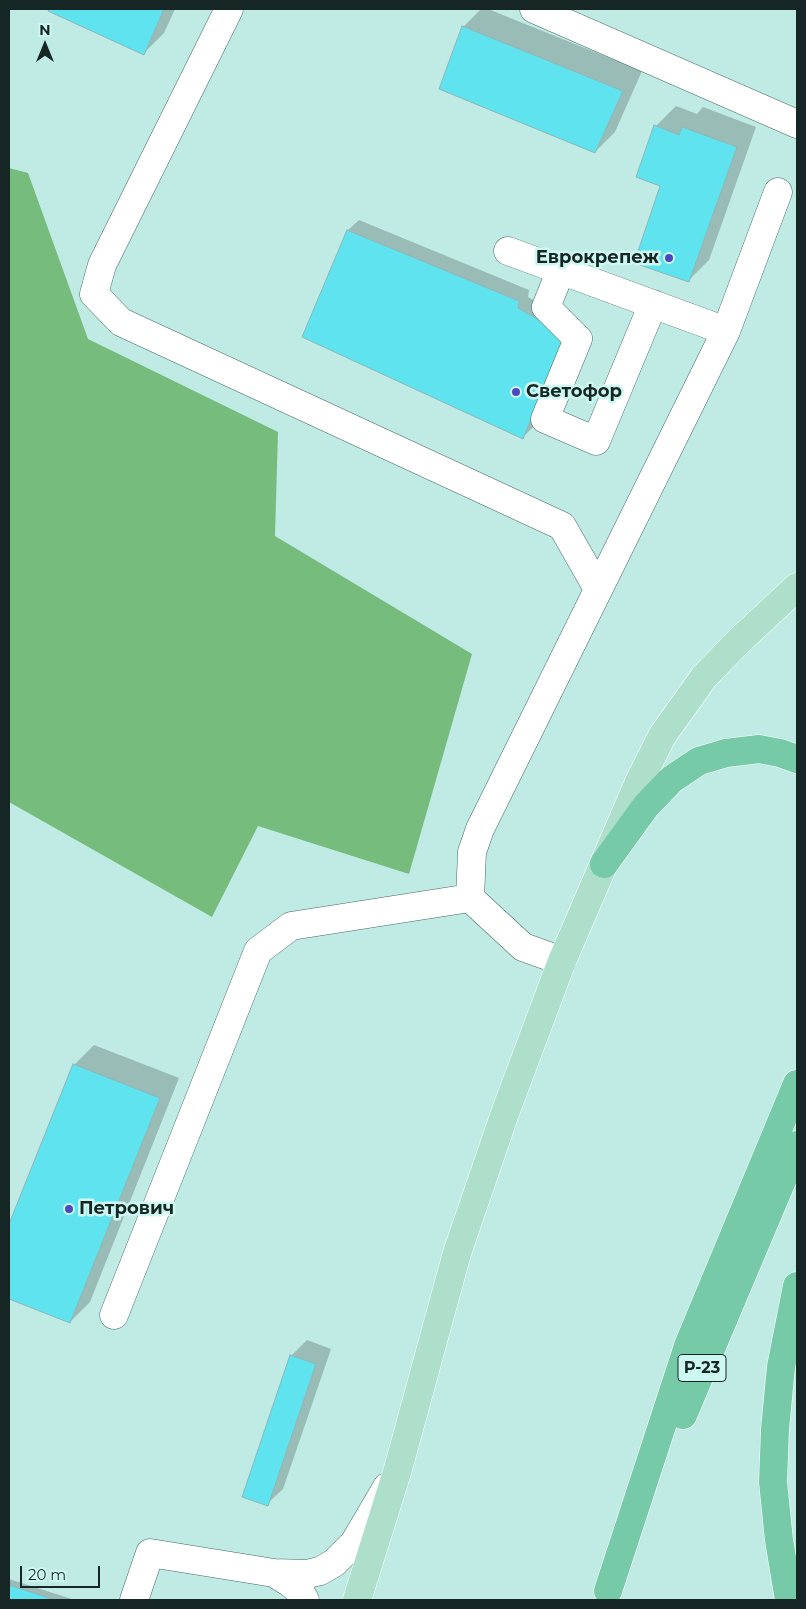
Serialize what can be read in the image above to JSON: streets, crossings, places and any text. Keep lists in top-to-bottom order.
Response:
{
  "streets": {
    "highway": ["Р-23"]
  },
  "places": ["Еврокрепеж", "Светофор", "Петрович"],
  "scale_bar": "20 m",
  "north": "top"
}
